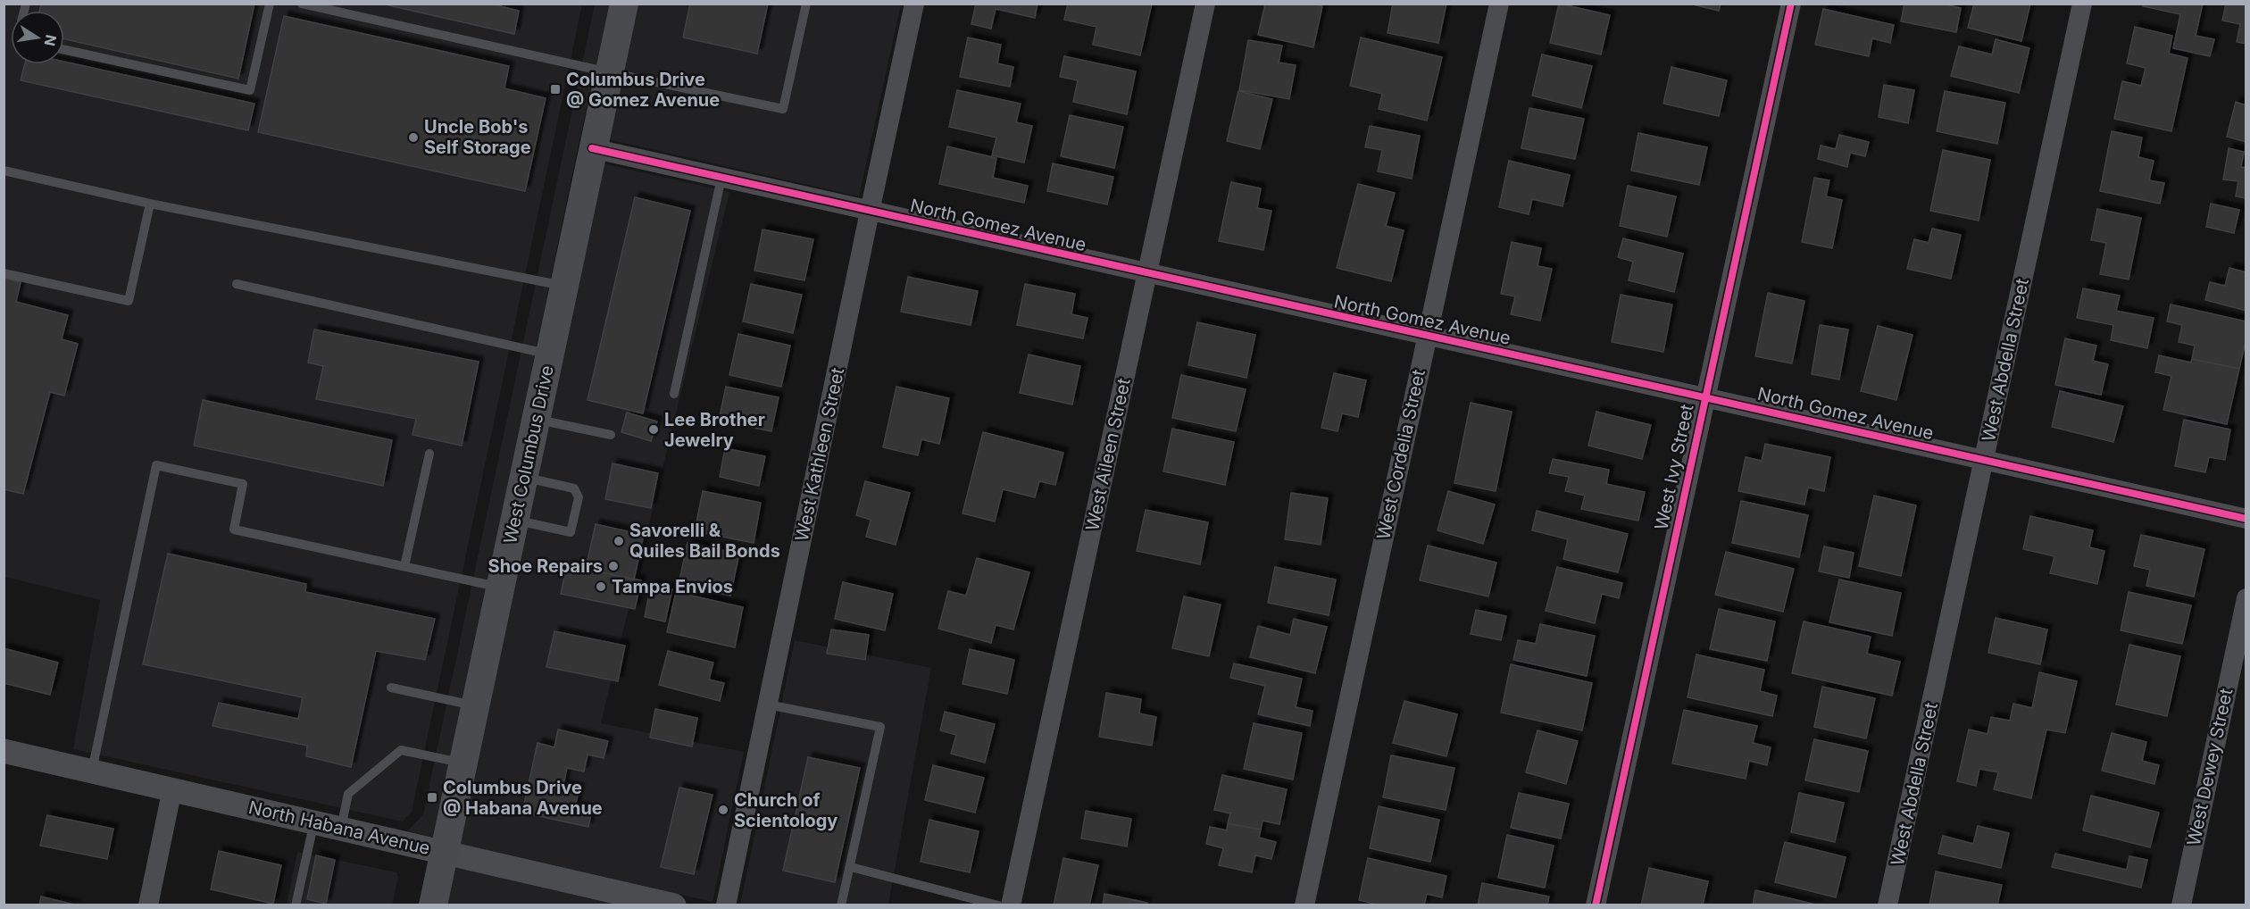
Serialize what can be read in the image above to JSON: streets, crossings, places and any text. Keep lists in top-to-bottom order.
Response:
{
  "streets": {
    "main road": ["West Columbus Drive"],
    "street": [
      "North Gomez Avenue",
      "West Abdella Street",
      "West Kathleen Street",
      "West Aileen Street",
      "West Cordelia Street",
      "West Ivy Street",
      "West Dewey Street",
      "North Habana Avenue"
    ]
  },
  "crossings": [
    ["North Gomez Avenue", "West Abdella Street"],
    ["North Gomez Avenue", "West Columbus Drive"],
    ["North Gomez Avenue", "West Kathleen Street"],
    ["North Gomez Avenue", "West Aileen Street"],
    ["North Gomez Avenue", "West Cordelia Street"],
    ["North Gomez Avenue", "West Ivy Street"],
    ["West Columbus Drive", "North Habana Avenue"]
  ],
  "places": {
    "transit": ["Columbus Drive @ Gomez Avenue", "Columbus Drive @ Habana Avenue"],
    "other": [
      "Uncle Bob's Self Storage",
      "Lee Brother Jewelry",
      "Savorelli & Quiles Bail Bonds",
      "Shoe Repairs",
      "Tampa Envios",
      "Church of Scientology"
    ]
  },
  "north": "right"
}
